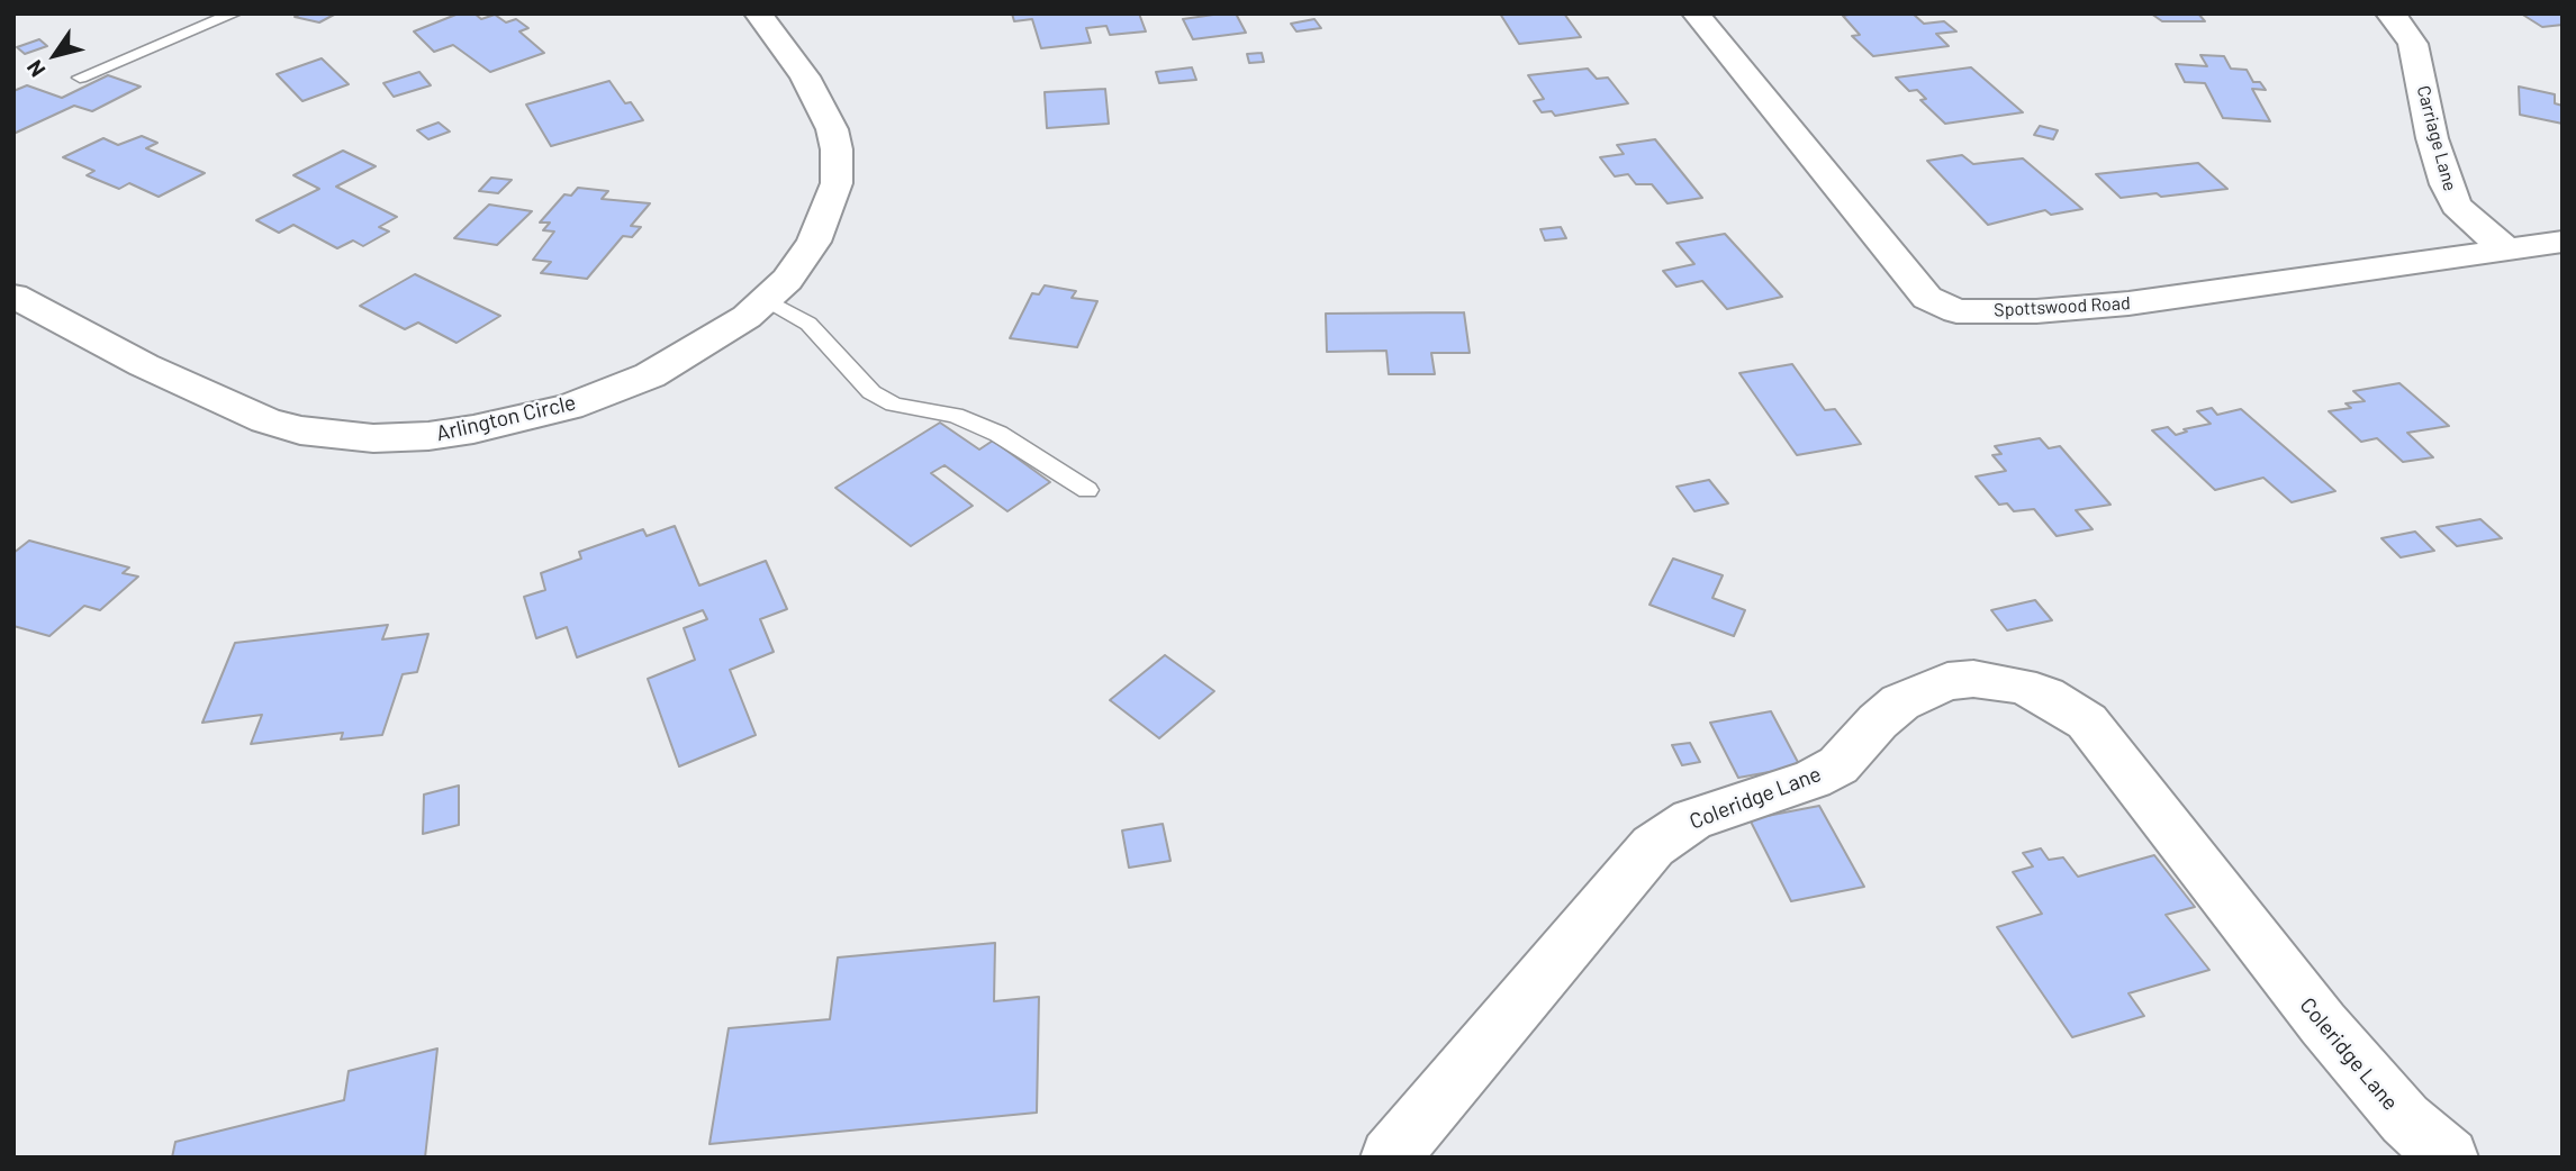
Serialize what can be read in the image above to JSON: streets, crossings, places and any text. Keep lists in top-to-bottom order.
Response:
{
  "streets": {
    "street": [
      "Carriage Lane",
      "Spottswood Road",
      "Arlington Circle",
      "Coleridge Lane"
    ]
  },
  "crossings": [
    ["Carriage Lane", "Spottswood Road"]
  ],
  "north": "bottom left"
}
